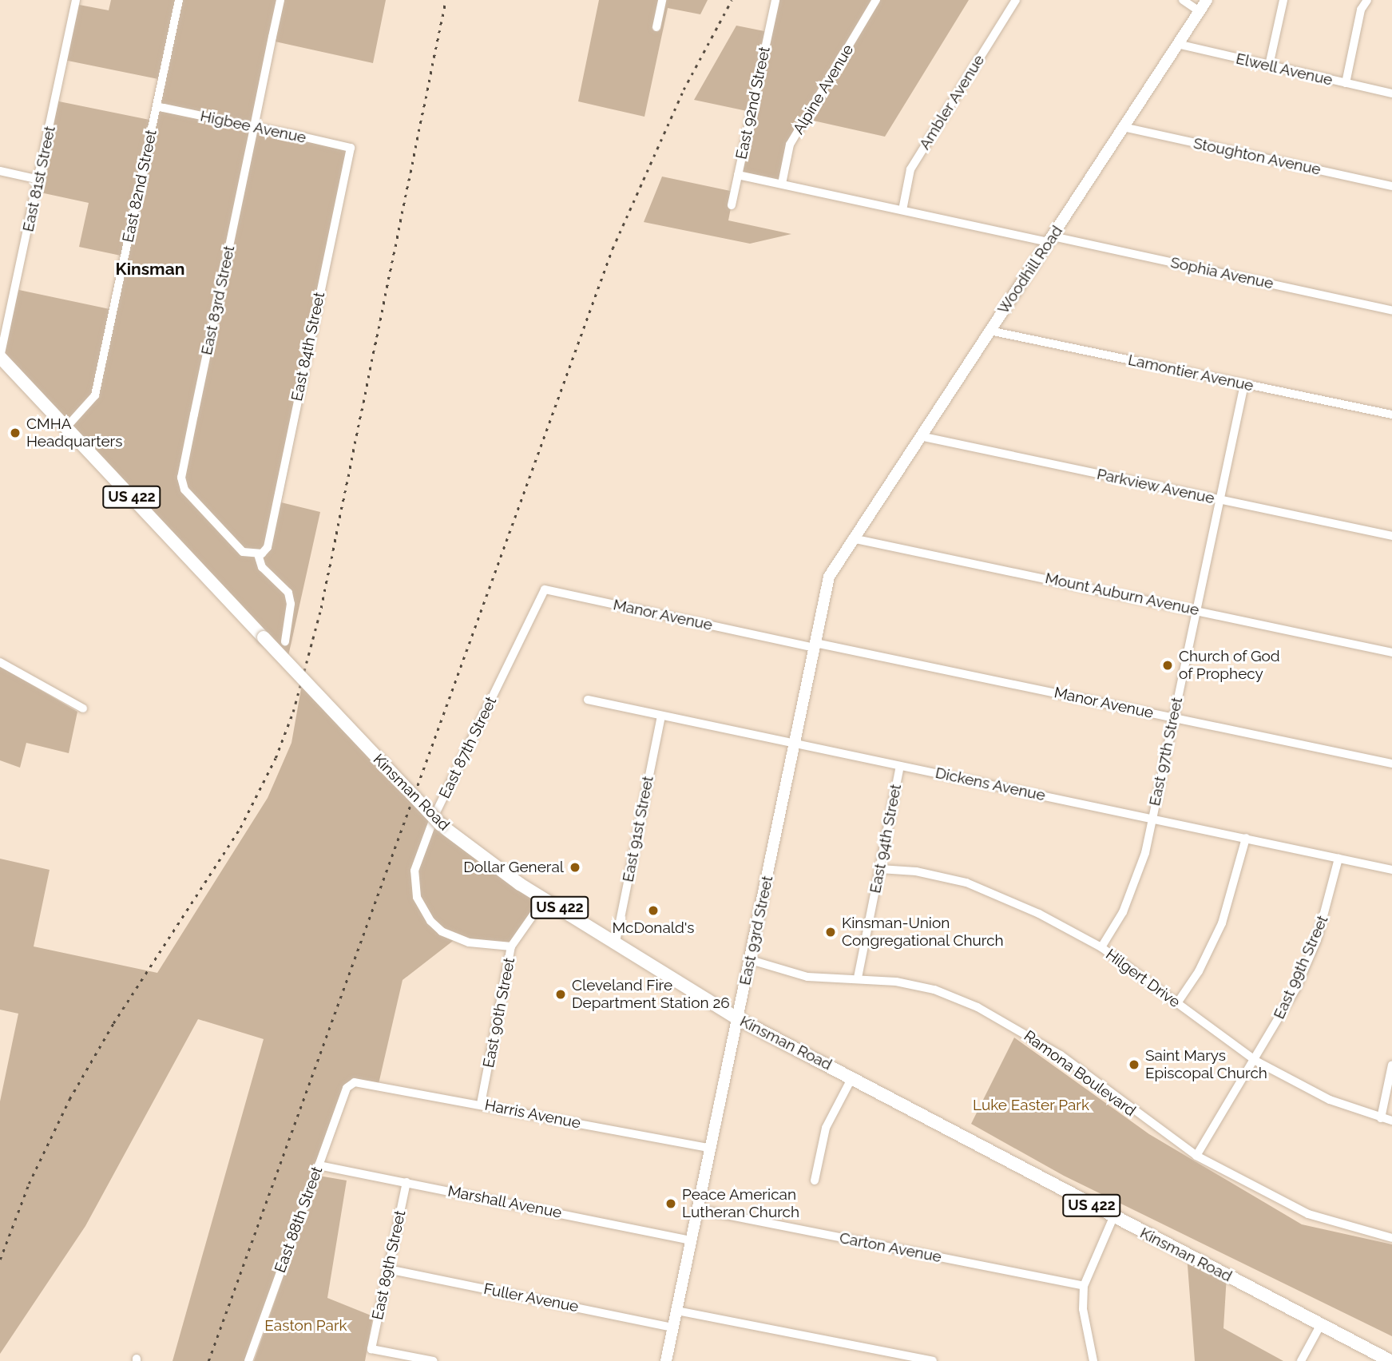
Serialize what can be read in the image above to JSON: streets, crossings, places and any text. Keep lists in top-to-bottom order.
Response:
{
  "streets": {
    "main road": [
      "Woodhill Road",
      "US 422",
      "Kinsman Road",
      "East 93rd Street"
    ],
    "street": [
      "Elwell Avenue",
      "Alpine Avenue",
      "Ambler Avenue",
      "East 92nd Street",
      "Higbee Avenue",
      "Stoughton Avenue",
      "East 81st Street",
      "East 82nd Street",
      "Sophia Avenue",
      "East 83rd Street",
      "East 84th Street",
      "Lamontier Avenue",
      "Parkview Avenue",
      "Mount Auburn Avenue",
      "Manor Avenue",
      "East 87th Street",
      "East 97th Street",
      "Dickens Avenue",
      "East 91st Street",
      "East 94th Street",
      "East 99th Street",
      "Hilgert Drive",
      "East 90th Street",
      "Ramona Boulevard",
      "Harris Avenue",
      "Marshall Avenue",
      "East 88th Street",
      "Carton Avenue",
      "East 89th Street",
      "Fuller Avenue"
    ]
  },
  "crossings": [
    ["Elwell Avenue", "Woodhill Road"],
    ["Alpine Avenue", "Sophia Avenue"],
    ["Ambler Avenue", "Sophia Avenue"],
    ["East 92nd Street", "Sophia Avenue"],
    ["Higbee Avenue", "East 82nd Street"],
    ["Higbee Avenue", "East 83rd Street"],
    ["Higbee Avenue", "East 84th Street"],
    ["Stoughton Avenue", "Woodhill Road"],
    ["East 81st Street", "Kinsman Road"],
    ["East 82nd Street", "Kinsman Road"],
    ["Woodhill Road", "Sophia Avenue"],
    ["Woodhill Road", "Lamontier Avenue"],
    ["Woodhill Road", "Parkview Avenue"],
    ["Woodhill Road", "Mount Auburn Avenue"],
    ["Woodhill Road", "East 93rd Street"],
    ["East 83rd Street", "East 84th Street"],
    ["Lamontier Avenue", "East 97th Street"],
    ["Parkview Avenue", "East 97th Street"],
    ["Mount Auburn Avenue", "East 97th Street"],
    ["Mount Auburn Avenue", "East 93rd Street"],
    ["Manor Avenue", "East 87th Street"],
    ["Manor Avenue", "East 97th Street"],
    ["Manor Avenue", "East 93rd Street"],
    ["East 87th Street", "East 90th Street"],
    ["East 97th Street", "Dickens Avenue"],
    ["East 97th Street", "Hilgert Drive"],
    ["Dickens Avenue", "East 91st Street"],
    ["Dickens Avenue", "East 94th Street"],
    ["Dickens Avenue", "East 93rd Street"],
    ["Dickens Avenue", "East 99th Street"],
    ["Kinsman Road", "East 91st Street"],
    ["Kinsman Road", "East 93rd Street"],
    ["Kinsman Road", "East 90th Street"],
    ["East 94th Street", "Hilgert Drive"],
    ["East 94th Street", "Ramona Boulevard"],
    ["East 93rd Street", "Ramona Boulevard"],
    ["East 93rd Street", "Harris Avenue"],
    ["East 93rd Street", "Marshall Avenue"],
    ["East 93rd Street", "Carton Avenue"],
    ["East 93rd Street", "Fuller Avenue"],
    ["East 99th Street", "Hilgert Drive"],
    ["East 99th Street", "Ramona Boulevard"],
    ["East 90th Street", "Harris Avenue"],
    ["Harris Avenue", "East 88th Street"],
    ["Marshall Avenue", "East 88th Street"],
    ["Marshall Avenue", "East 89th Street"],
    ["East 89th Street", "Fuller Avenue"]
  ],
  "districts": ["Kinsman"],
  "parks": ["Luke Easter Park", "Easton Park"],
  "places": [
    "CMHA Headquarters",
    "Church of God of Prophecy",
    "Dollar General",
    "McDonald's",
    "Kinsman-Union Congregational Church",
    "Cleveland Fire Department Station 26",
    "Saint Marys Episcopal Church",
    "Peace American Lutheran Church"
  ]
}
